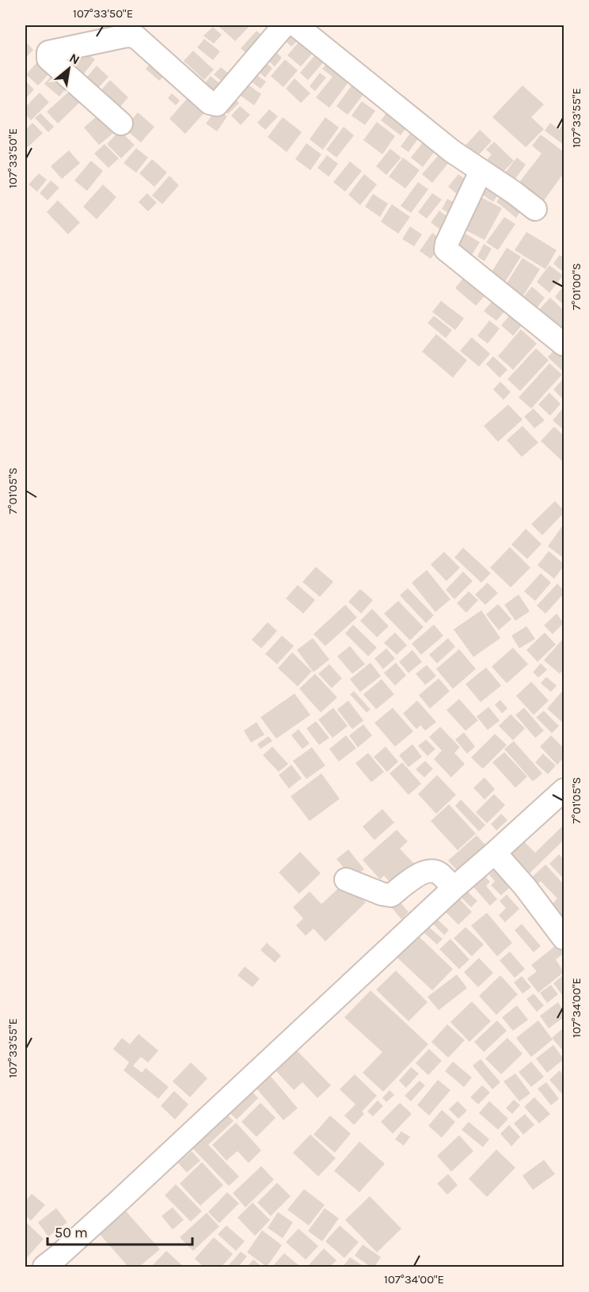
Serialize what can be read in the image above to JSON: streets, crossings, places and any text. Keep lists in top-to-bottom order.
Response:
{
  "scale_bar": "50 m",
  "north": "top right",
  "coordinates": [
    "107°33'50\"E",
    "107°33'55\"E",
    "7°01'00\"S",
    "7°01'05\"S",
    "107°34'00\"E"
  ]
}
